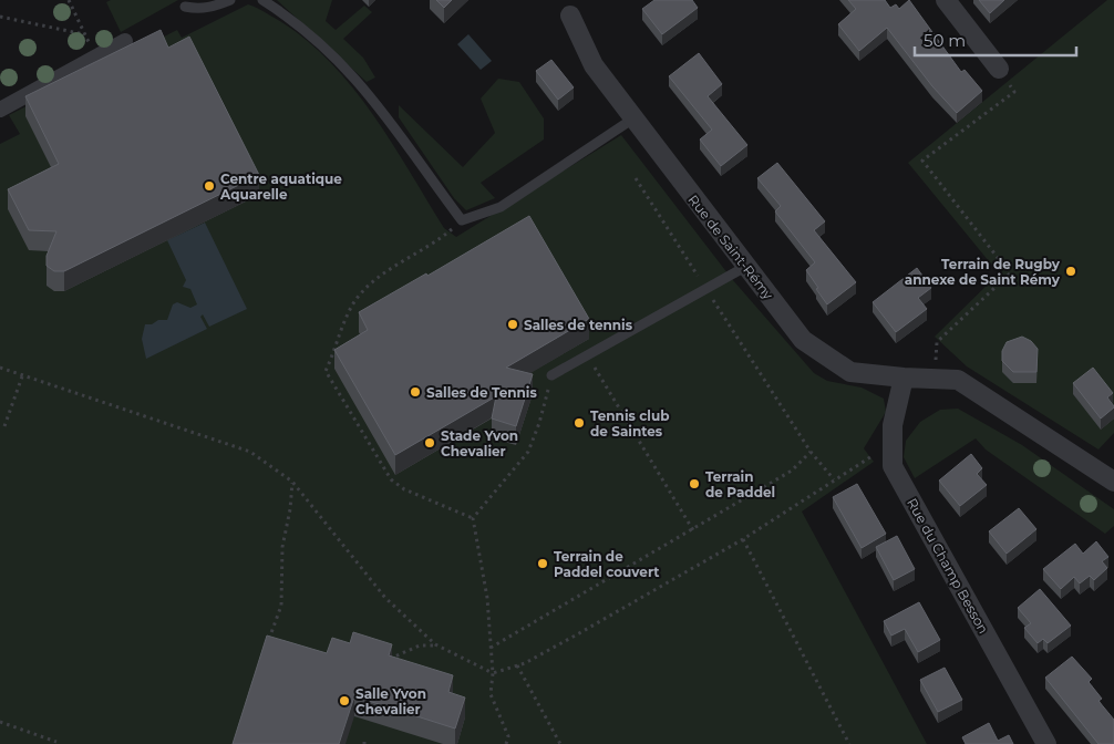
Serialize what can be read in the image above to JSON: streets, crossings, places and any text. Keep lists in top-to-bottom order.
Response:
{
  "streets": {
    "street": ["Rue de Saint-Rémy", "Rue du Champ Besson"]
  },
  "crossings": [
    ["Rue de Saint-Rémy", "Rue du Champ Besson"]
  ],
  "places": [
    "Centre aquatique Aquarelle",
    "Terrain de Rugby annexe de Saint Rémy",
    "Salles de tennis",
    "Salles de Tennis",
    "Tennis club de Saintes",
    "Stade Yvon Chevalier",
    "Terrain de Paddel",
    "Terrain de Paddel couvert",
    "Salle Yvon Chevalier"
  ],
  "scale_bar": "50 m"
}
